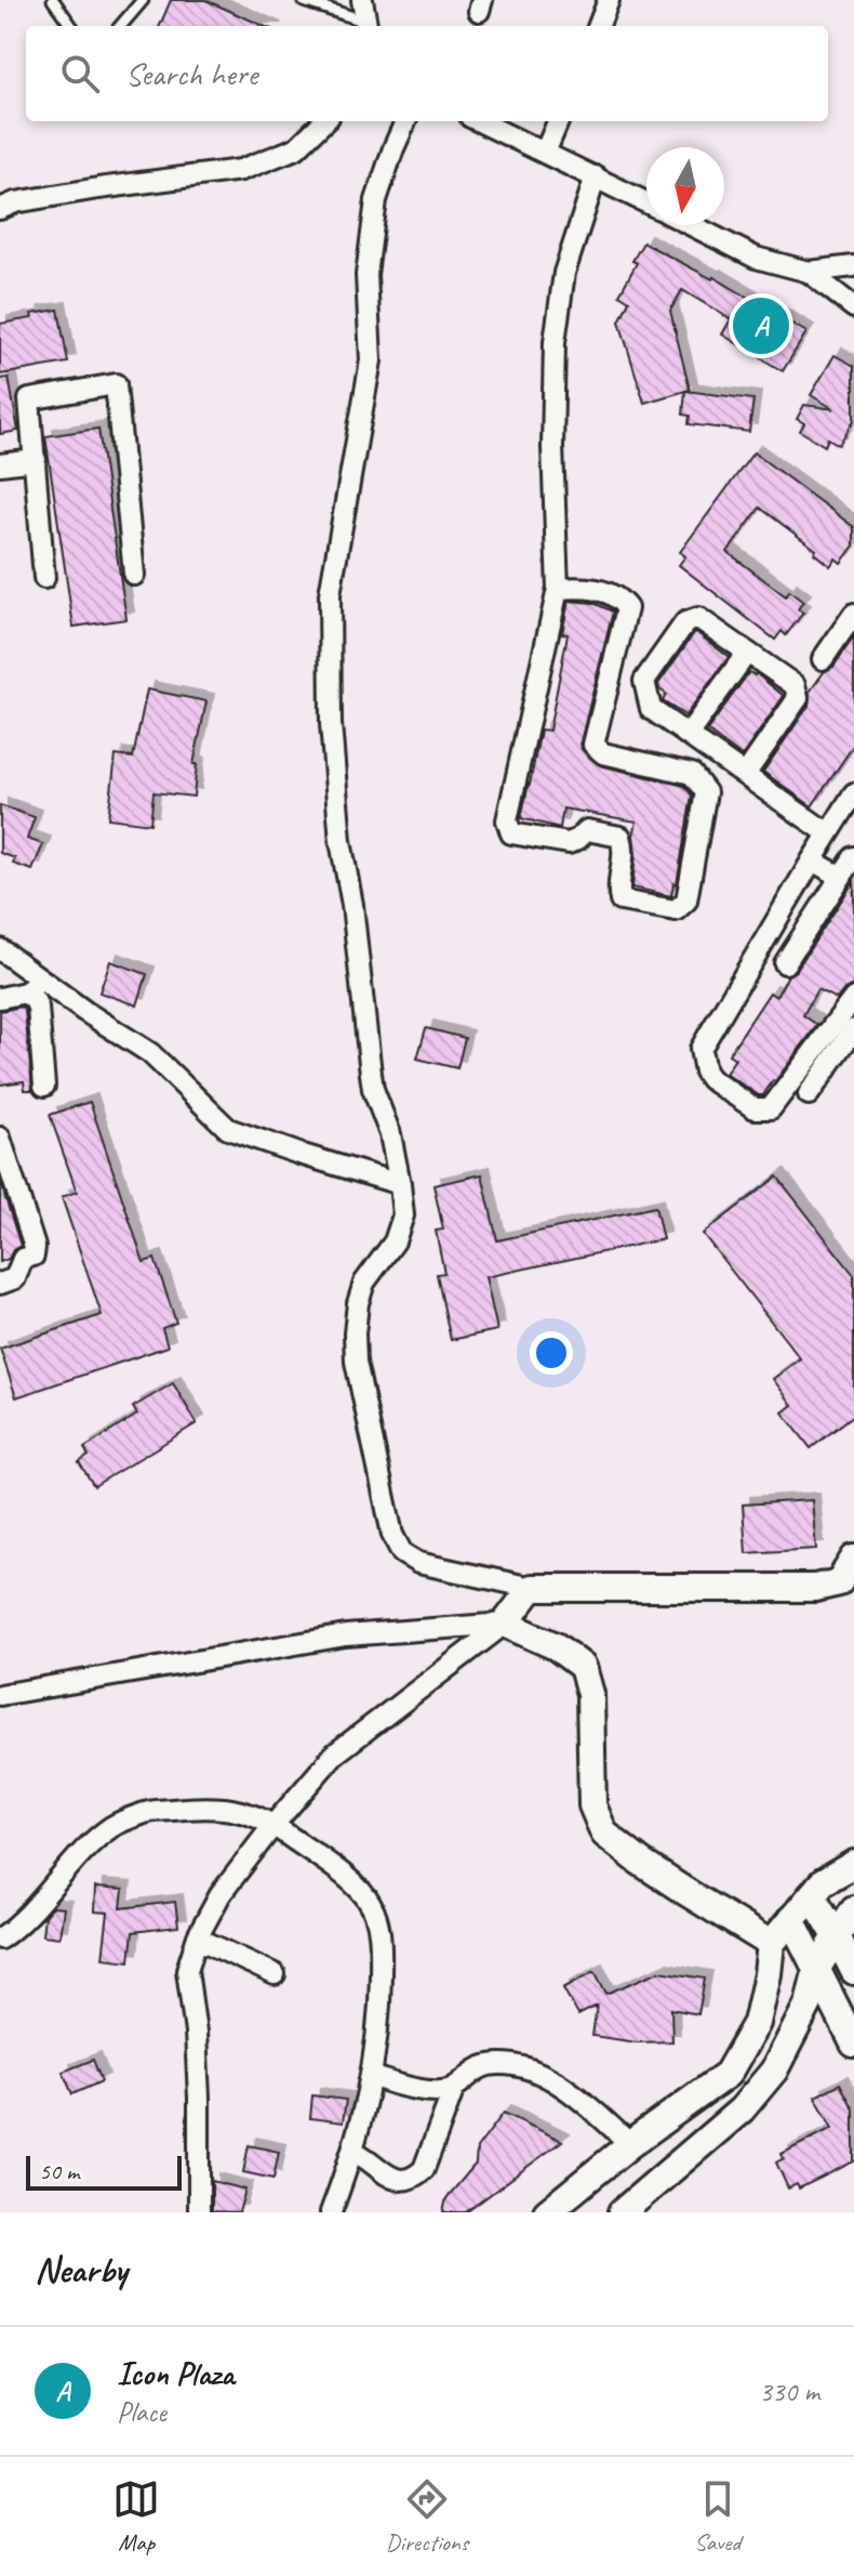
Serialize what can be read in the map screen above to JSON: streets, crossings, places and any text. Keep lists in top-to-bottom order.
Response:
{
  "scale_bar": "50 m",
  "north": "bottom",
  "page": {
    "search": "Search here",
    "pins": "A",
    "scale": "50 m",
    "heading": "Nearby",
    "list": [
      {
        "mark": "A",
        "name": "Icon Plaza",
        "note": "Place",
        "value": "330 m"
      }
    ],
    "nav": ["Map", "Directions", "Saved"]
  }
}
